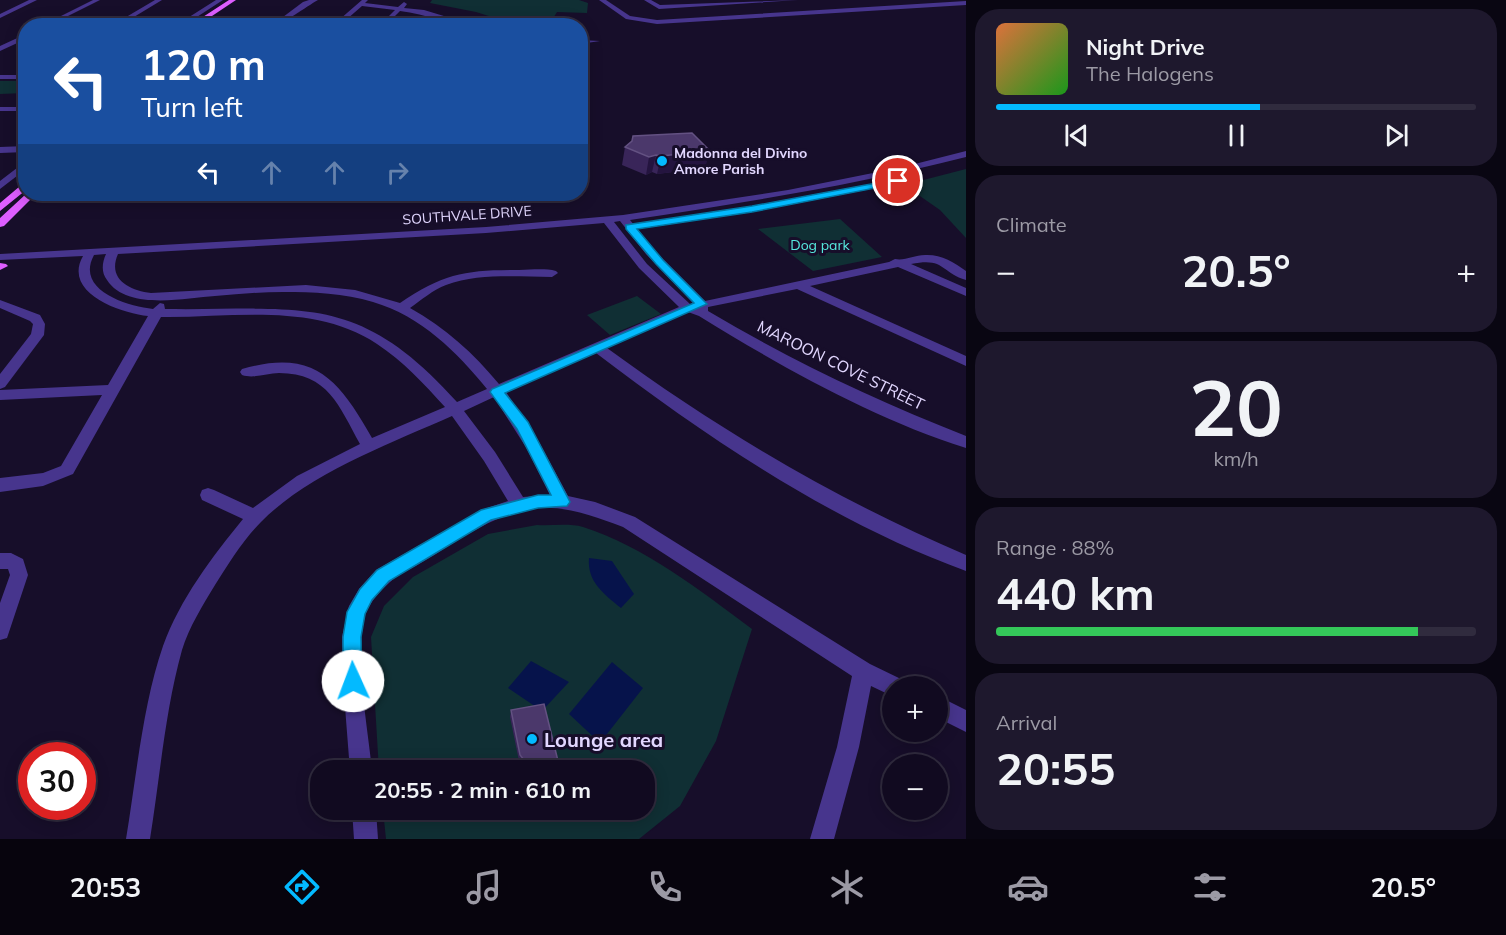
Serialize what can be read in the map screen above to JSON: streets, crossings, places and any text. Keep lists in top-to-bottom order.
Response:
{
  "streets": {
    "street": ["SOUTHVALE DRIVE", "MAROON COVE STREET"]
  },
  "crossings": [
    ["SOUTHVALE DRIVE", "MAROON COVE STREET"]
  ],
  "parks": ["Dog park"],
  "places": ["Madonna del Divino Amore Parish", "Lounge area"],
  "page": {
    "turn": ["120 m", "Turn left"],
    "song": ["Night Drive", "The Halogens"],
    "tile": [
      "Climate",
      ["20", "km/h"],
      ["Range · 88%", "440 km"],
      ["Arrival", "20:55"]
    ],
    "heat": ["−", "20.5°", "+"],
    "map_buttons": ["+", "−"],
    "limit": "30",
    "trip": "20:55 · 2 min · 610 m",
    "tabs": ["20:53", "20.5°"]
  }
}
